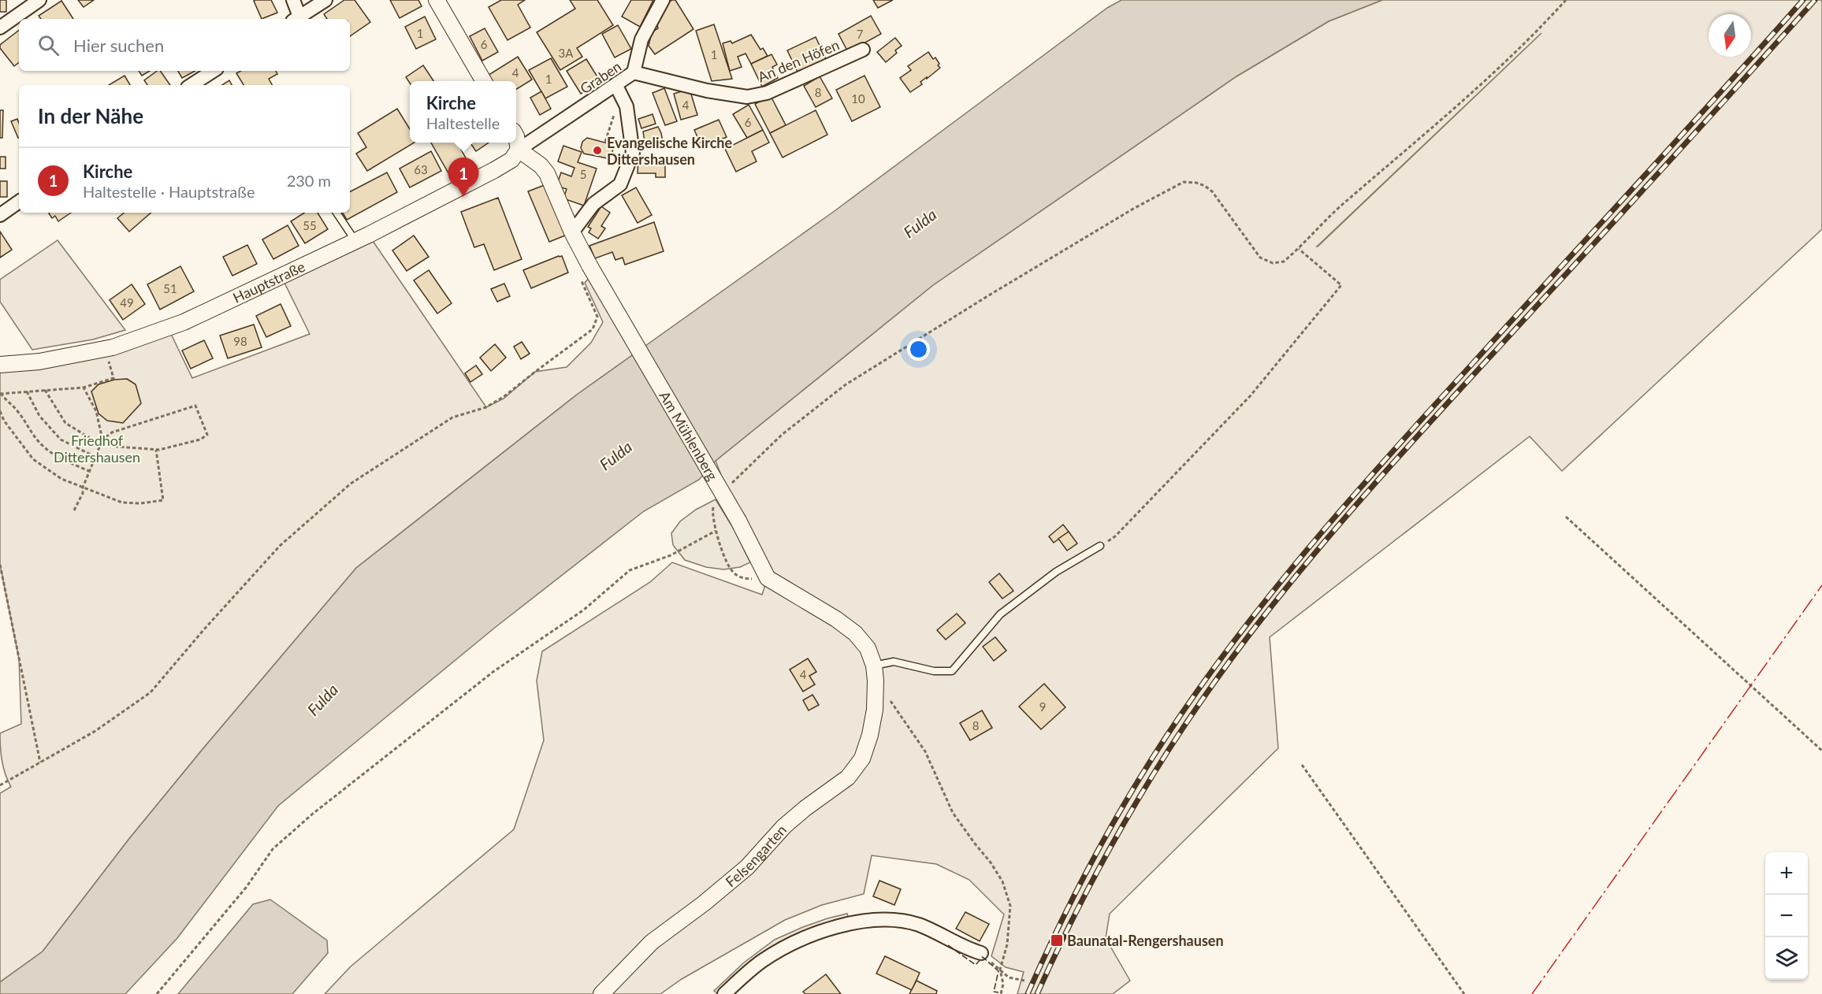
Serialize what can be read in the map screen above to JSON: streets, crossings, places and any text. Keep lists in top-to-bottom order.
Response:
{
  "streets": {
    "street": [
      "An den Höfen",
      "Graben",
      "Hauptstraße",
      "Am Mühlenberg",
      "Felsengarten"
    ]
  },
  "crossings": [
    ["An den Höfen", "Graben"],
    ["Graben", "Hauptstraße"],
    ["Graben", "Am Mühlenberg"],
    ["Hauptstraße", "Am Mühlenberg"]
  ],
  "water": ["Fulda"],
  "parks": ["Friedhof Dittershausen"],
  "places": {
    "other": ["Evangelische Kirche Dittershausen"],
    "transit": ["Baunatal-Rengershausen"]
  },
  "house_numbers": [
    "1",
    "7",
    "6",
    "3A",
    "1",
    "4",
    "1",
    "8",
    "10",
    "4",
    "6",
    "63",
    "5",
    "55",
    "51",
    "49",
    "98",
    "4",
    "9",
    "8"
  ],
  "north": "bottom",
  "page": {
    "search": "Hier suchen",
    "popup": ["Kirche", "Haltestelle"],
    "heading": "In der Nähe",
    "list": [
      {
        "mark": "1",
        "name": "Kirche",
        "note": "Haltestelle · Hauptstraße",
        "value": "230 m"
      }
    ],
    "pins": "1",
    "map_buttons": ["+", "−"]
  }
}
